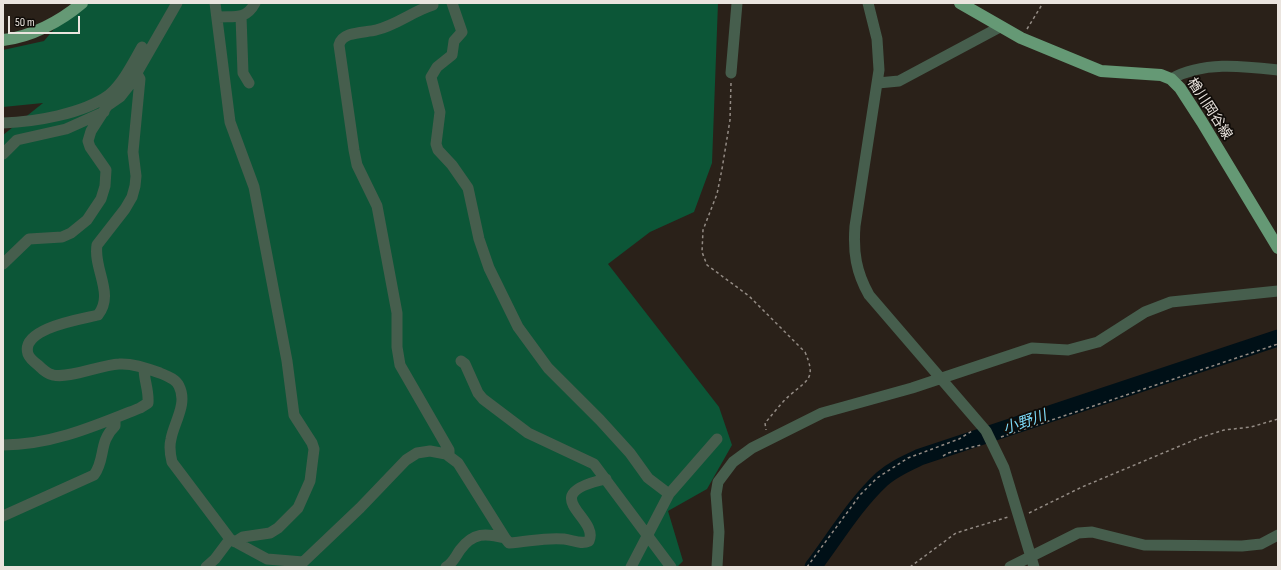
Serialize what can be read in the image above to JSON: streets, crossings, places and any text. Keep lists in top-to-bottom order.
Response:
{
  "streets": {
    "main road": ["楢川岡谷線"]
  },
  "water": ["小野川"],
  "scale_bar": "50 m"
}
